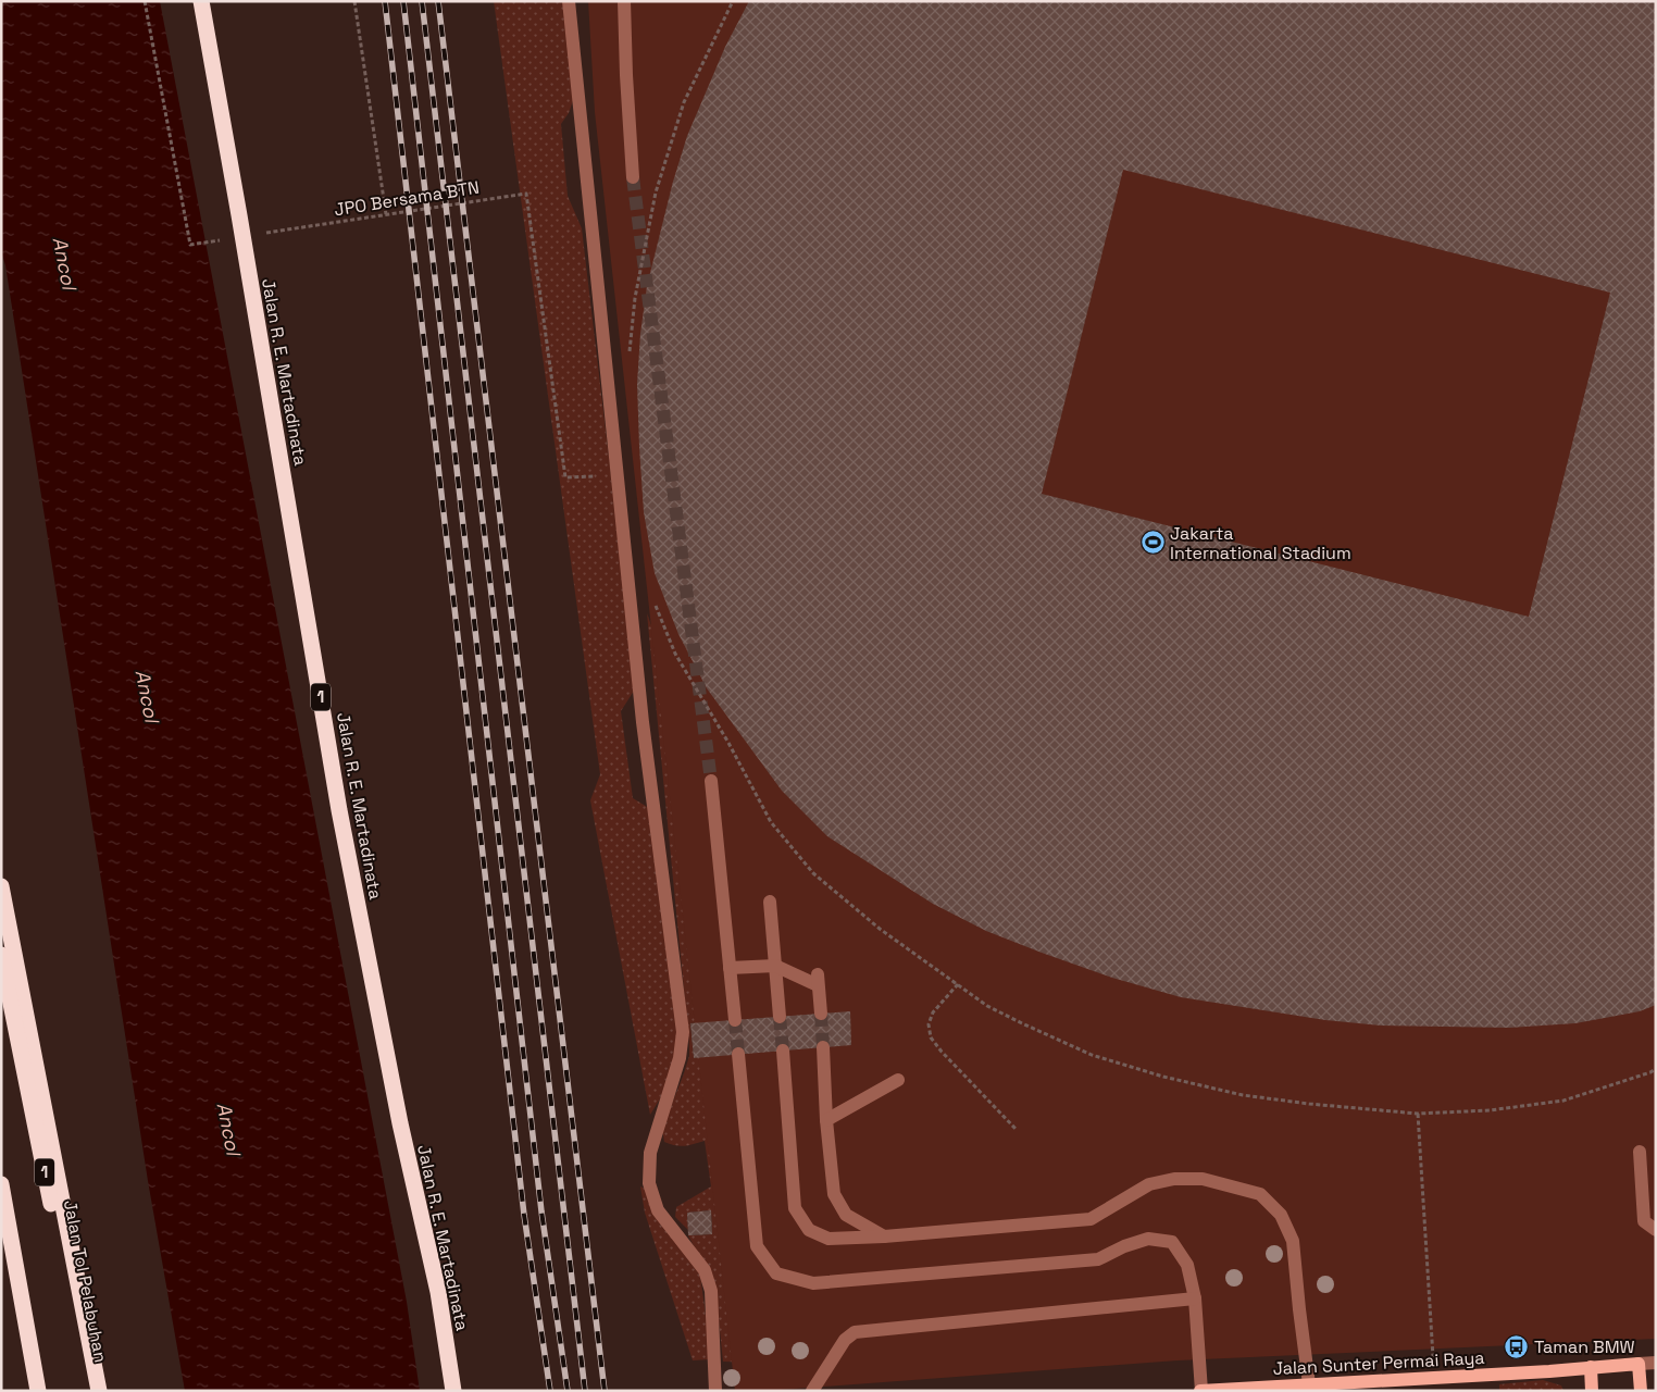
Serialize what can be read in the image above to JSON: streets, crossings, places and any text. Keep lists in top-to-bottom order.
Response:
{
  "streets": {
    "highway": ["Jalan R. E. Martadinata", "1", "Jalan Tol Pelabuhan"],
    "main road": ["Jalan Sunter Permai Raya"],
    "path": ["JPO Bersama BTN"]
  },
  "water": ["Ancol"],
  "places": {
    "sports": ["Jakarta International Stadium"],
    "bus stop": ["Taman BMW"]
  }
}
